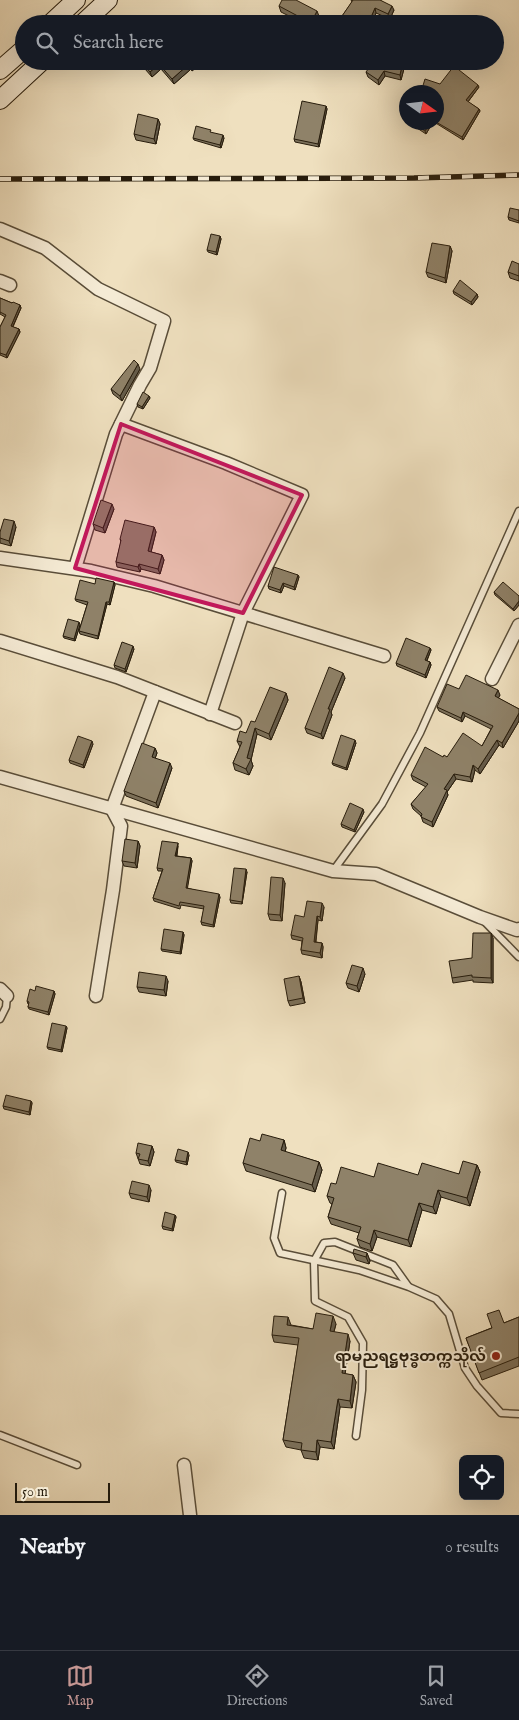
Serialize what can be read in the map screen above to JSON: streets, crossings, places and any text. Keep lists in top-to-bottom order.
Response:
{
  "places": ["ရာမညရဋ္ဌဗုဒ္ဓတက္ကသိုလ်"],
  "scale_bar": "50 m",
  "north": "right",
  "page": {
    "search": "Search here",
    "scale": "50 m",
    "heading": ["Nearby", "0 results"],
    "nav": ["Map", "Directions", "Saved"]
  }
}
